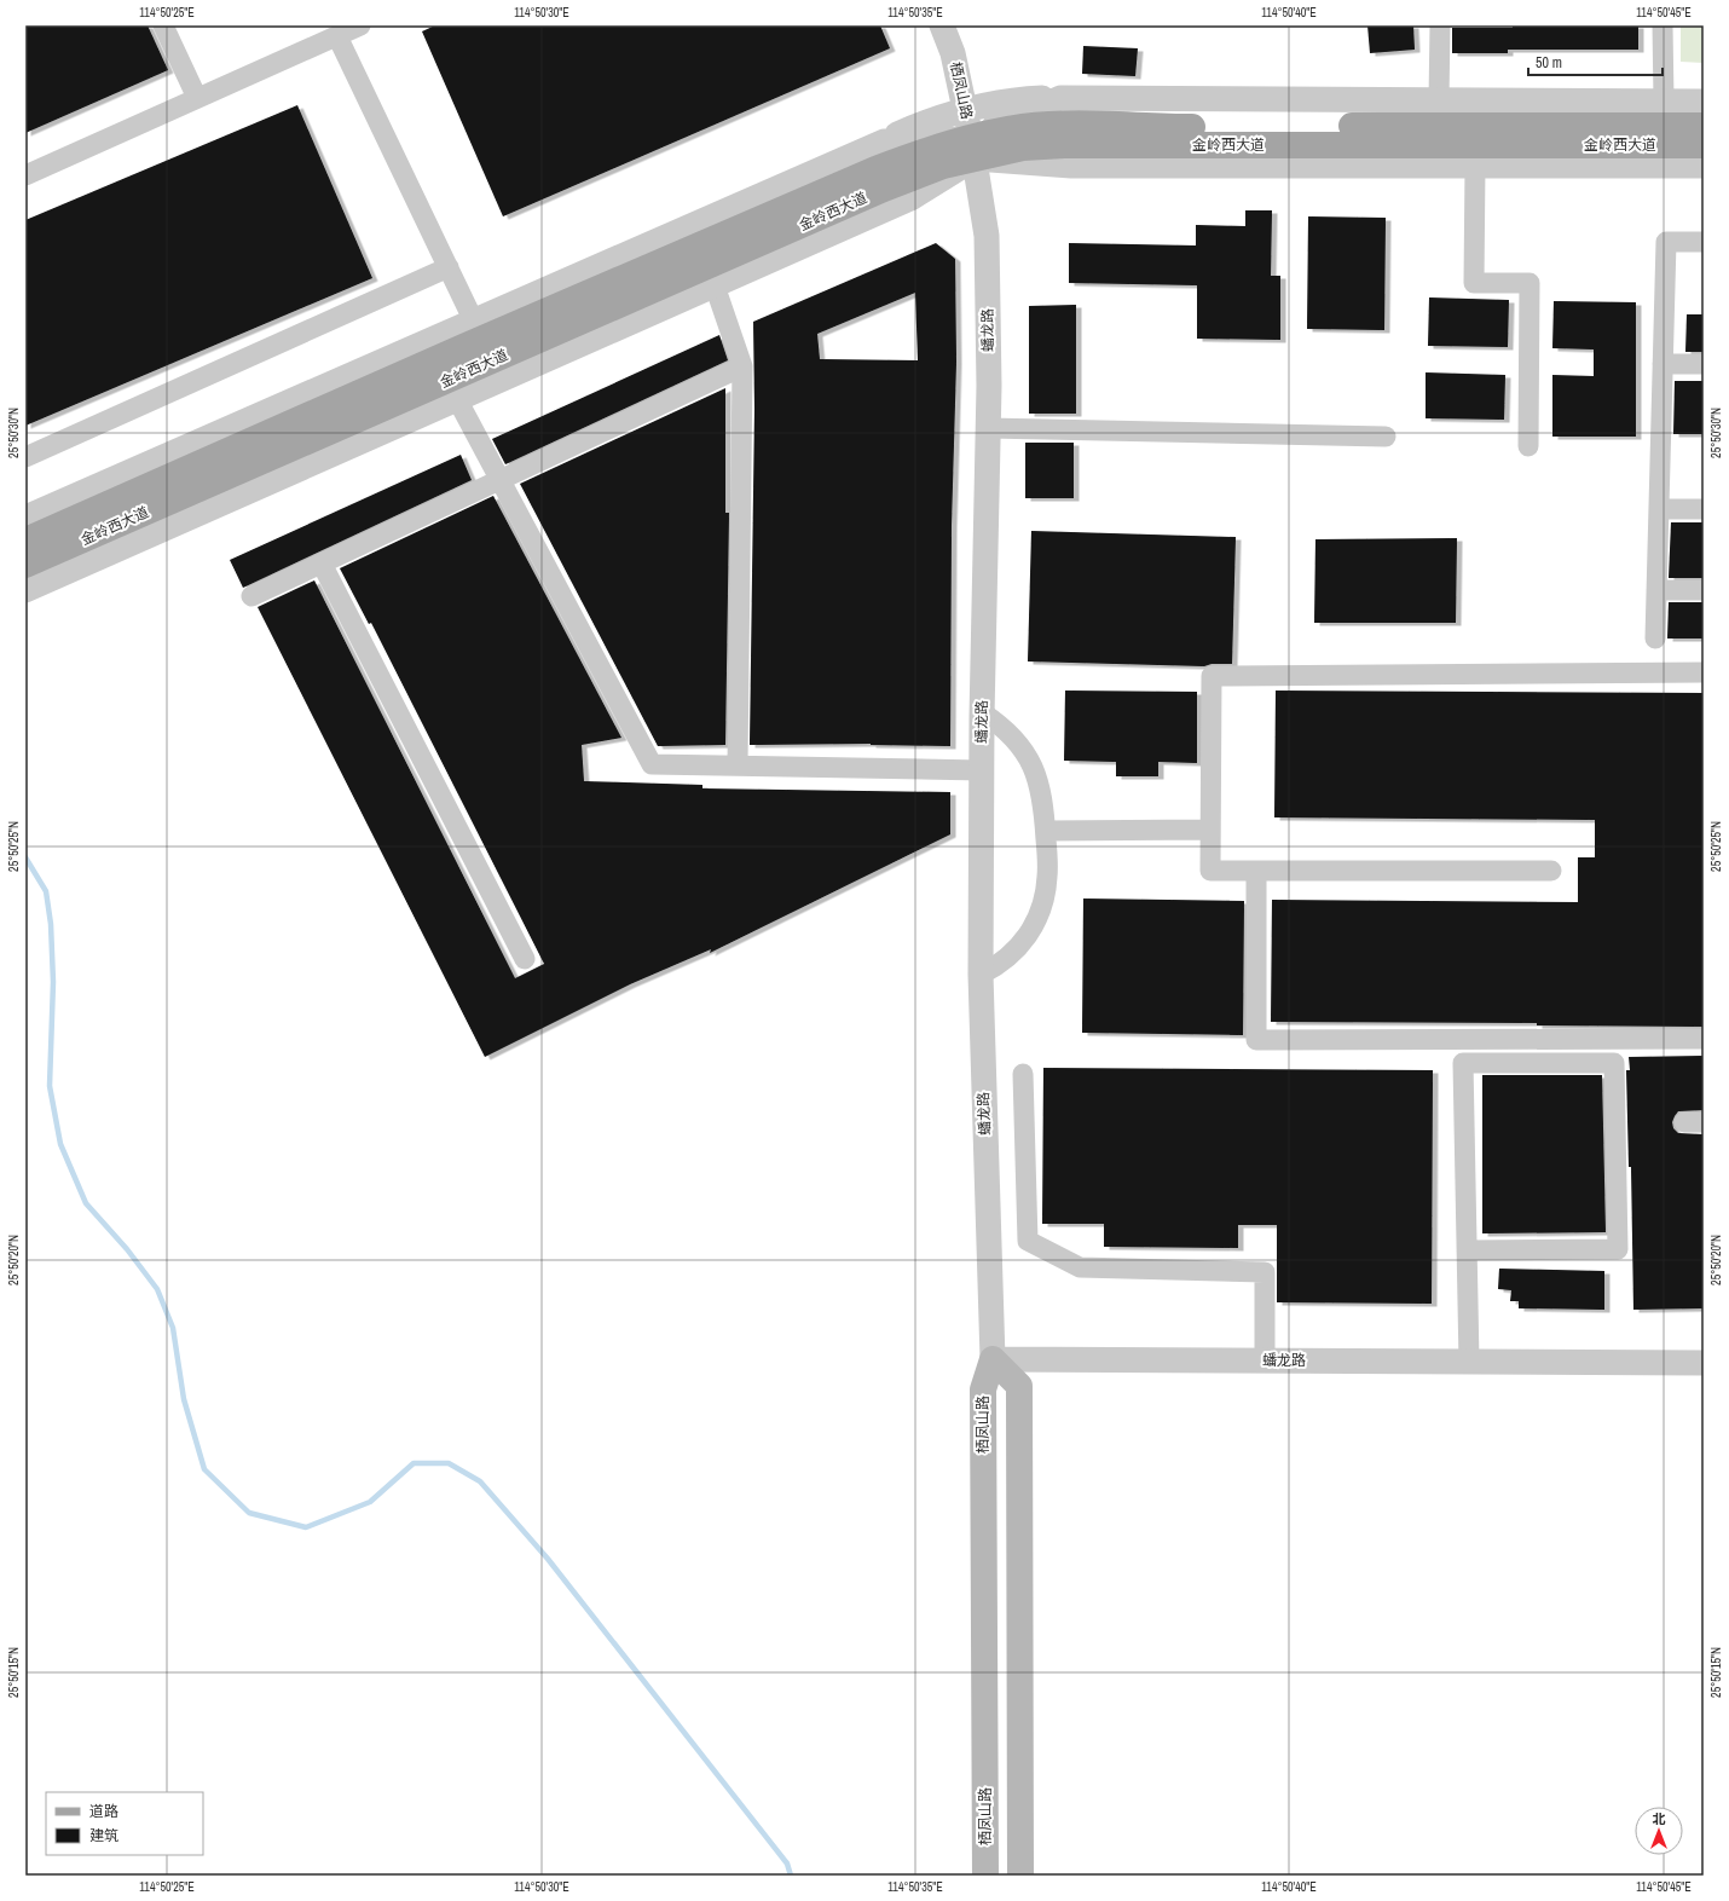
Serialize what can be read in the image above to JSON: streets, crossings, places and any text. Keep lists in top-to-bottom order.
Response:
{
  "streets": {
    "main road": ["栖凤山路", "金岭西大道"],
    "street": ["蟠龙路"]
  },
  "crossings": [
    ["栖凤山路", "金岭西大道"],
    ["栖凤山路", "蟠龙路"],
    ["金岭西大道", "蟠龙路"]
  ],
  "legend": ["道路", "建筑"],
  "scale_bar": "50 m",
  "north": "top",
  "coordinates": [
    "114°50'25\"E",
    "114°50'30\"E",
    "114°50'35\"E",
    "114°50'40\"E",
    "114°50'45\"E",
    "25°50'30\"N",
    "25°50'25\"N",
    "25°50'20\"N",
    "25°50'15\"N"
  ]
}
